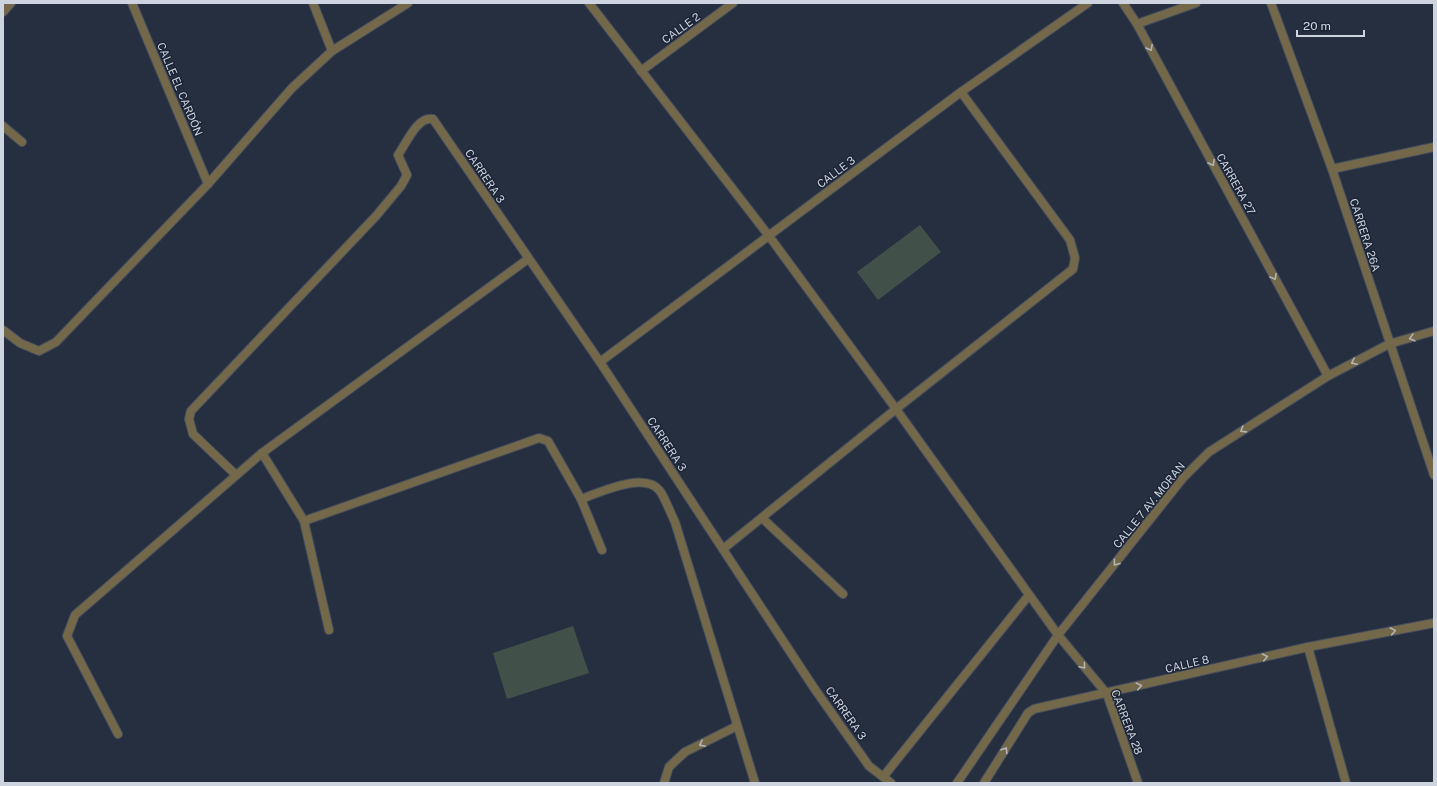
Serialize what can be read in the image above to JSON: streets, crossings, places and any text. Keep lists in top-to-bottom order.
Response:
{
  "streets": {
    "street": [
      "CALLE 2",
      "CALLE EL CARDÓN",
      "CALLE 3",
      "CARRERA 3",
      "CARRERA 27",
      "CARRERA 26A",
      "CALLE 7 AV. MORAN",
      "CALLE 8",
      "CARRERA 28"
    ]
  },
  "crossings": [
    ["CALLE 2", "CARRERA 28"],
    ["CALLE 3", "CARRERA 3"],
    ["CALLE 3", "CARRERA 28"],
    ["CARRERA 27", "CALLE 7 AV. MORAN"],
    ["CARRERA 26A", "CALLE 7 AV. MORAN"],
    ["CALLE 7 AV. MORAN", "CARRERA 28"],
    ["CALLE 8", "CARRERA 28"]
  ],
  "one_way": ["CARRERA 27", "CALLE 7 AV. MORAN", "CALLE 8"],
  "scale_bar": "20 m"
}
